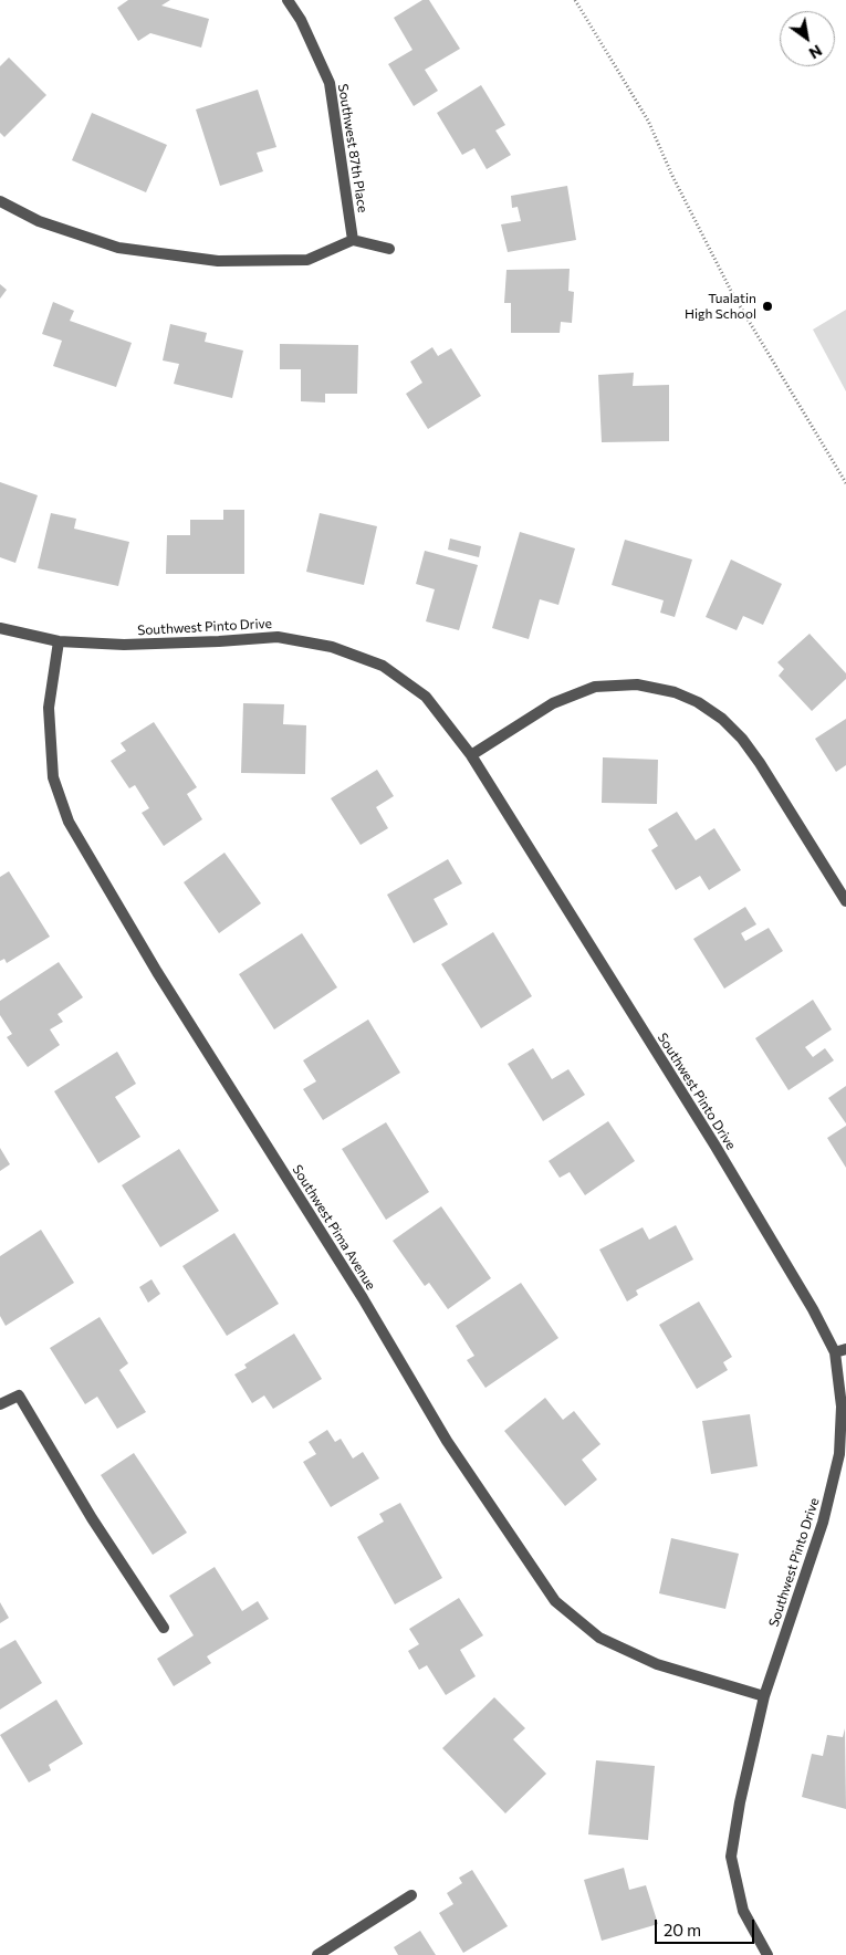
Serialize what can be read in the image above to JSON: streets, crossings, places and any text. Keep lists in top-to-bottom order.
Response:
{
  "streets": {
    "street": ["Southwest 87th Place", "Southwest Pinto Drive", "Southwest Pima Avenue"]
  },
  "crossings": [
    ["Southwest Pinto Drive", "Southwest Pima Avenue"]
  ],
  "places": ["Tualatin High School"],
  "scale_bar": "20 m",
  "north": "bottom right"
}
